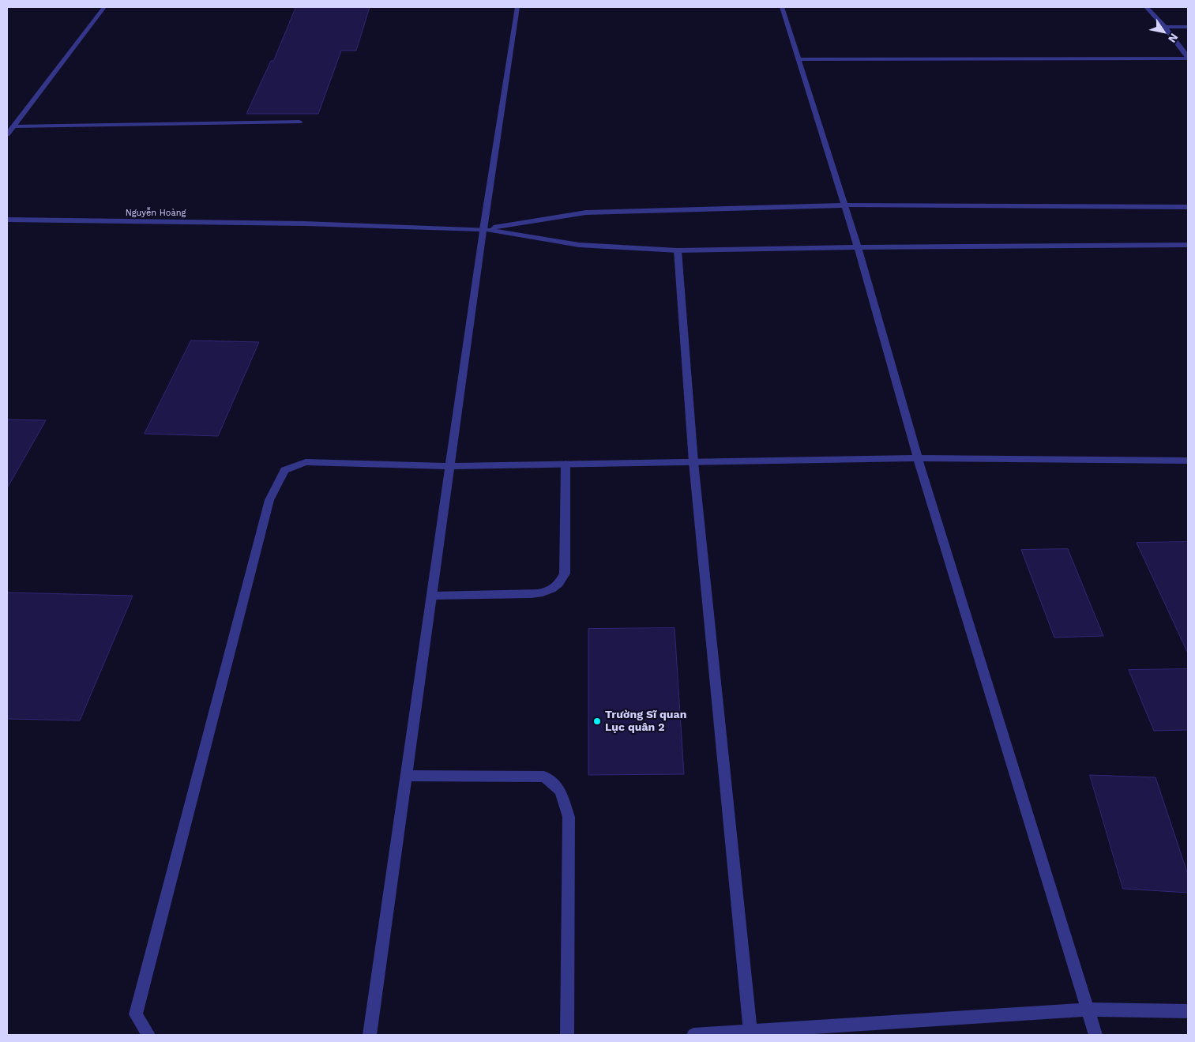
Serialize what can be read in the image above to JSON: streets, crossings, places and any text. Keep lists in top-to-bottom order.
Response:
{
  "streets": {
    "street": ["Nguyễn Hoàng"]
  },
  "places": ["Trường Sĩ quan Lục quân 2"],
  "north": "bottom right"
}
